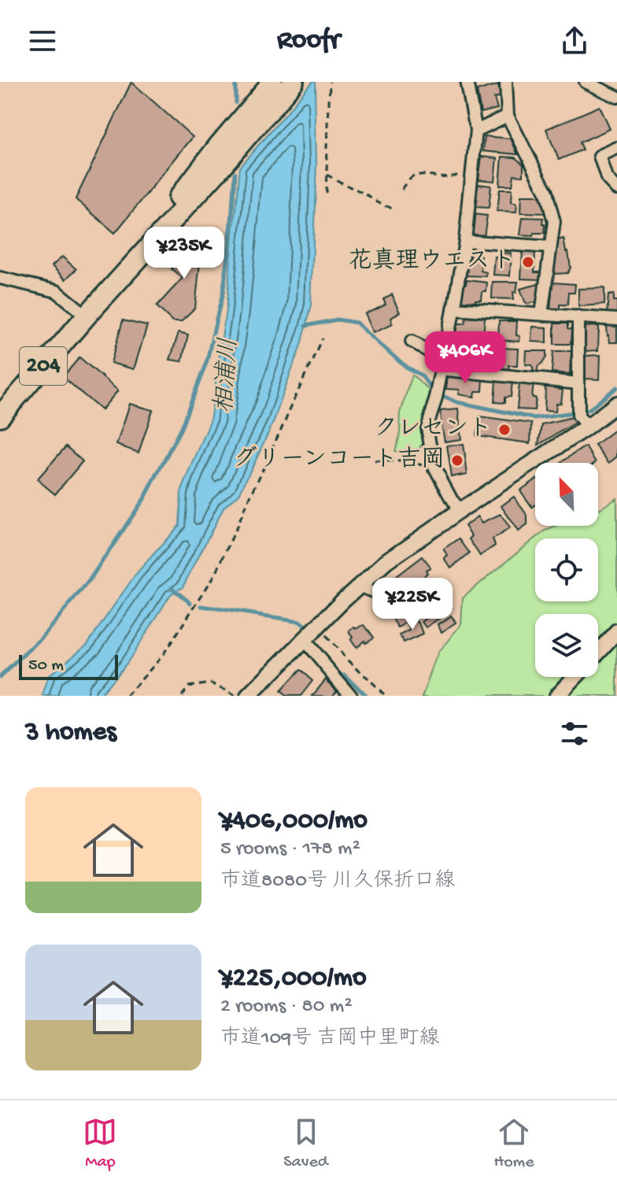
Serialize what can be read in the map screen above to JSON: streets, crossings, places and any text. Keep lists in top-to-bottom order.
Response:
{
  "streets": {
    "highway": ["204"]
  },
  "water": ["相浦川"],
  "places": ["花真理ウエスト", "クレセント", "グリーンコート吉岡"],
  "scale_bar": "50 m",
  "north": "top left",
  "page": {
    "header": "Roofr",
    "price": ["¥235K", "¥406K", "¥225K"],
    "scale": "50 m",
    "heading": "3 homes",
    "list": [
      {
        "name": "¥406,000/mo",
        "note": "5 rooms · 178 m² · 市道8080号 川久保折口線"
      },
      {
        "name": "¥225,000/mo",
        "note": "2 rooms · 80 m² · 市道109号 吉岡中里町線"
      }
    ],
    "tabs": ["Map", "Saved", "Home"]
  }
}
